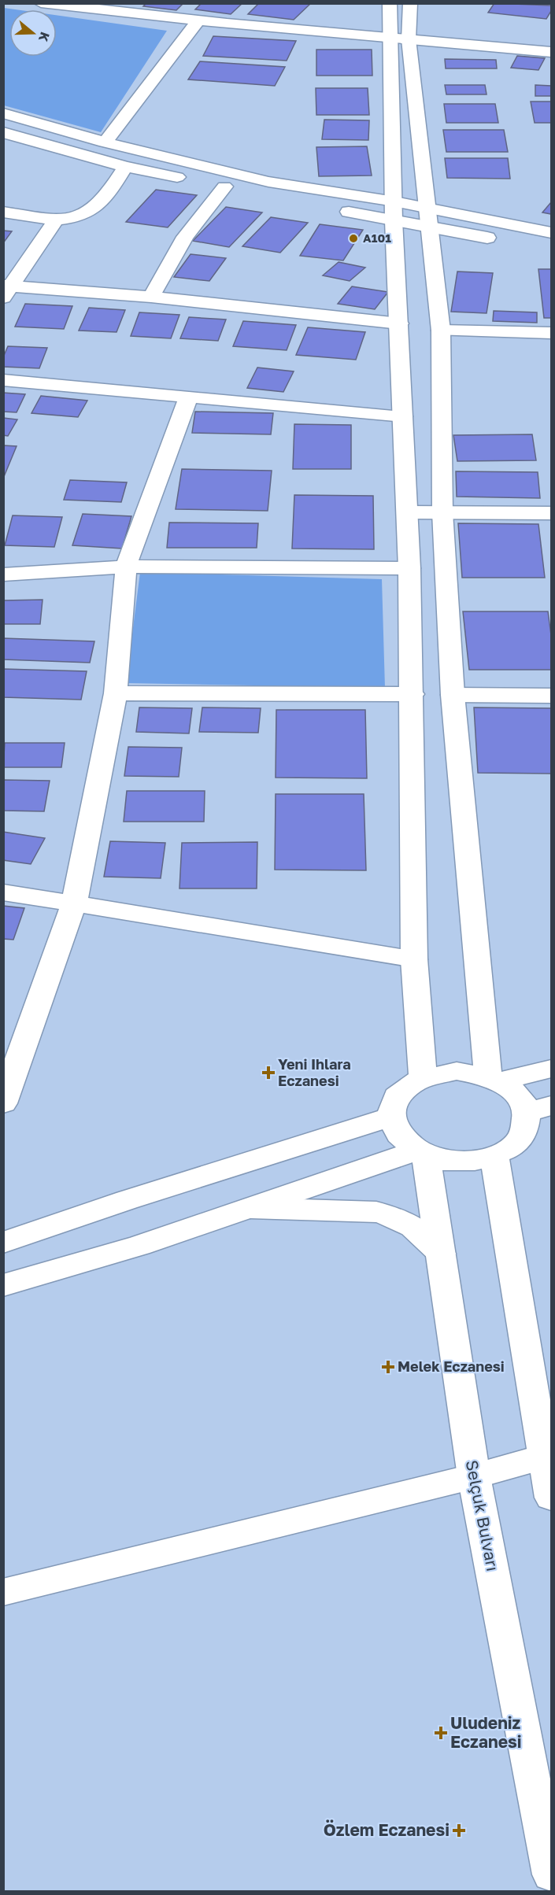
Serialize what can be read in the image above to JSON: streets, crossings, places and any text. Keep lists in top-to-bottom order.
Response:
{
  "streets": {
    "street": ["Selçuk Bulvarı"]
  },
  "places": {
    "other": ["A101"],
    "health": [
      "Yeni Ihlara Eczanesi",
      "Melek Eczanesi",
      "Uludeniz Eczanesi",
      "Özlem Eczanesi"
    ]
  },
  "north": "right"
}
